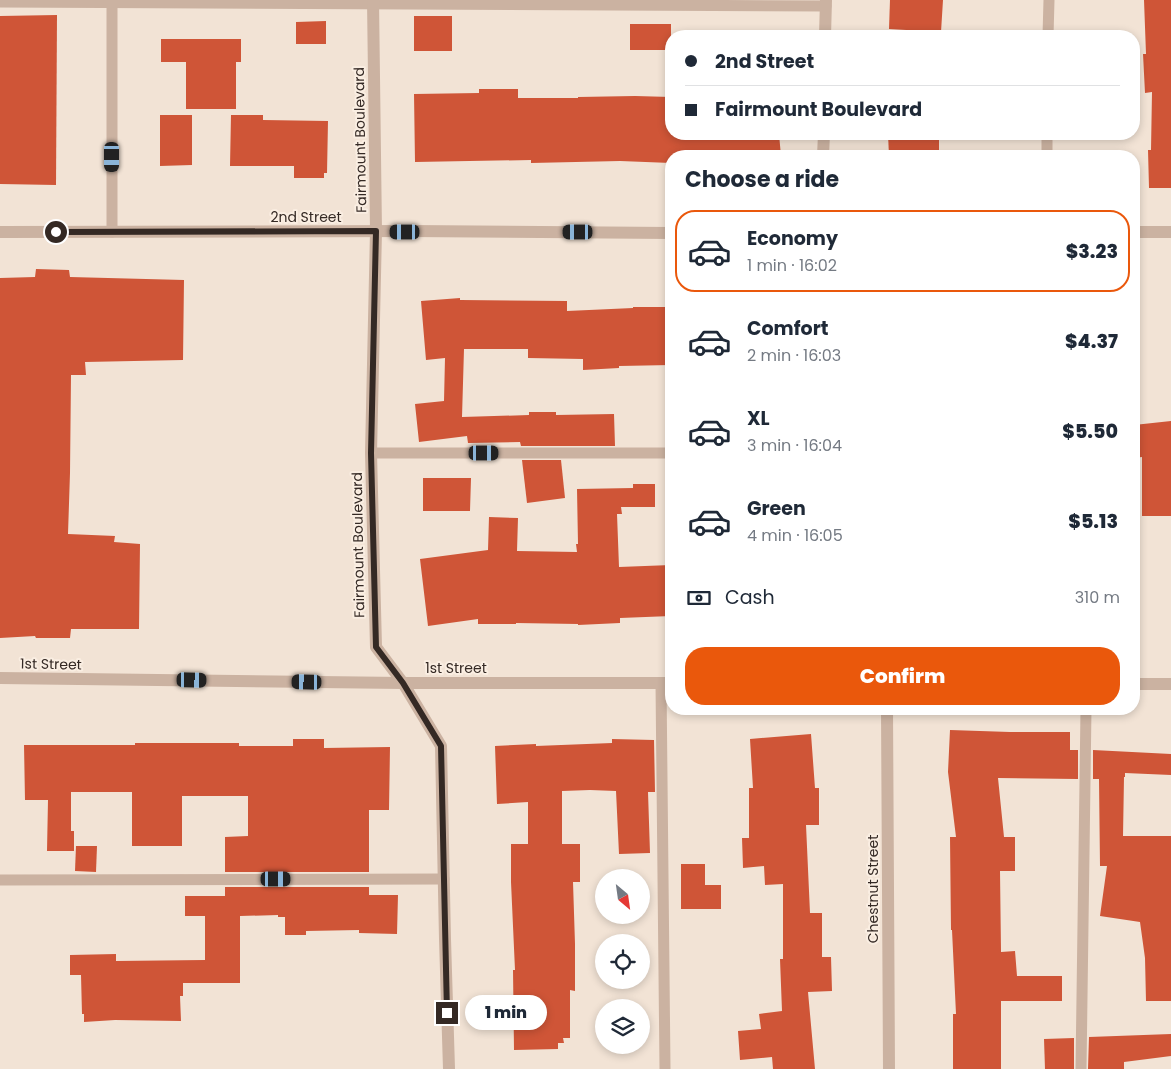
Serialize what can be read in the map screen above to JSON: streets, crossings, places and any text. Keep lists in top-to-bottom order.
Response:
{
  "streets": {
    "street": [
      "Fairmount Boulevard",
      "2nd Street",
      "1st Street",
      "Chestnut Street"
    ]
  },
  "crossings": [
    ["Fairmount Boulevard", "2nd Street"],
    ["Fairmount Boulevard", "1st Street"]
  ],
  "north": "bottom right",
  "page": {
    "banner": ["2nd Street", "Fairmount Boulevard"],
    "heading": "Choose a ride",
    "list": [
      {
        "name": "Economy",
        "note": "1 min · 16:02",
        "value": "$3.23"
      },
      {
        "name": "Comfort",
        "note": "2 min · 16:03",
        "value": "$4.37"
      },
      {
        "name": "XL",
        "note": "3 min · 16:04",
        "value": "$5.50"
      },
      {
        "name": "Green",
        "note": "4 min · 16:05",
        "value": "$5.13"
      }
    ],
    "pay": ["Cash", "310 m"],
    "buttons": "Confirm",
    "bubble": "1 min"
  }
}
